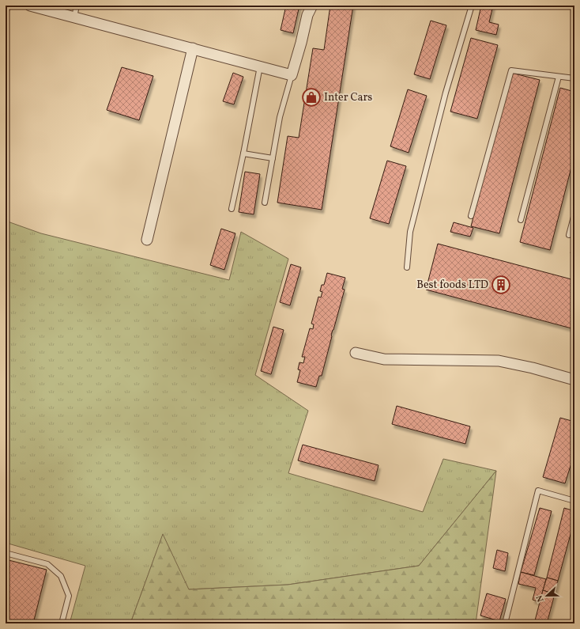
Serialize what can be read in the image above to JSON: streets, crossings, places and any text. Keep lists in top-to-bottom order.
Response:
{
  "places": {
    "shop": ["Inter Cars"],
    "building": ["Best foods LTD"]
  },
  "north": "left"
}
